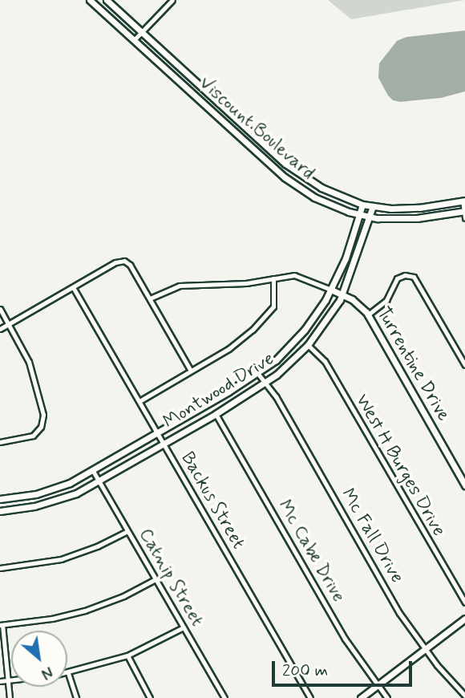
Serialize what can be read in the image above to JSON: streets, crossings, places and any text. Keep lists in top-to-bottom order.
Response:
{
  "streets": {
    "main road": ["Viscount Boulevard", "Turrentine Drive", "Montwood Drive"],
    "street": [
      "West H Burges Drive",
      "Backus Street",
      "Mc Fall Drive",
      "Mc Cabe Drive",
      "Catnip Street"
    ]
  },
  "crossings": [
    ["Viscount Boulevard", "Montwood Drive"],
    ["Turrentine Drive", "Montwood Drive"],
    ["Montwood Drive", "West H Burges Drive"],
    ["Montwood Drive", "Backus Street"],
    ["Montwood Drive", "Mc Fall Drive"],
    ["Montwood Drive", "Mc Cabe Drive"],
    ["Montwood Drive", "Catnip Street"]
  ],
  "scale_bar": "200 m",
  "north": "bottom right"
}
